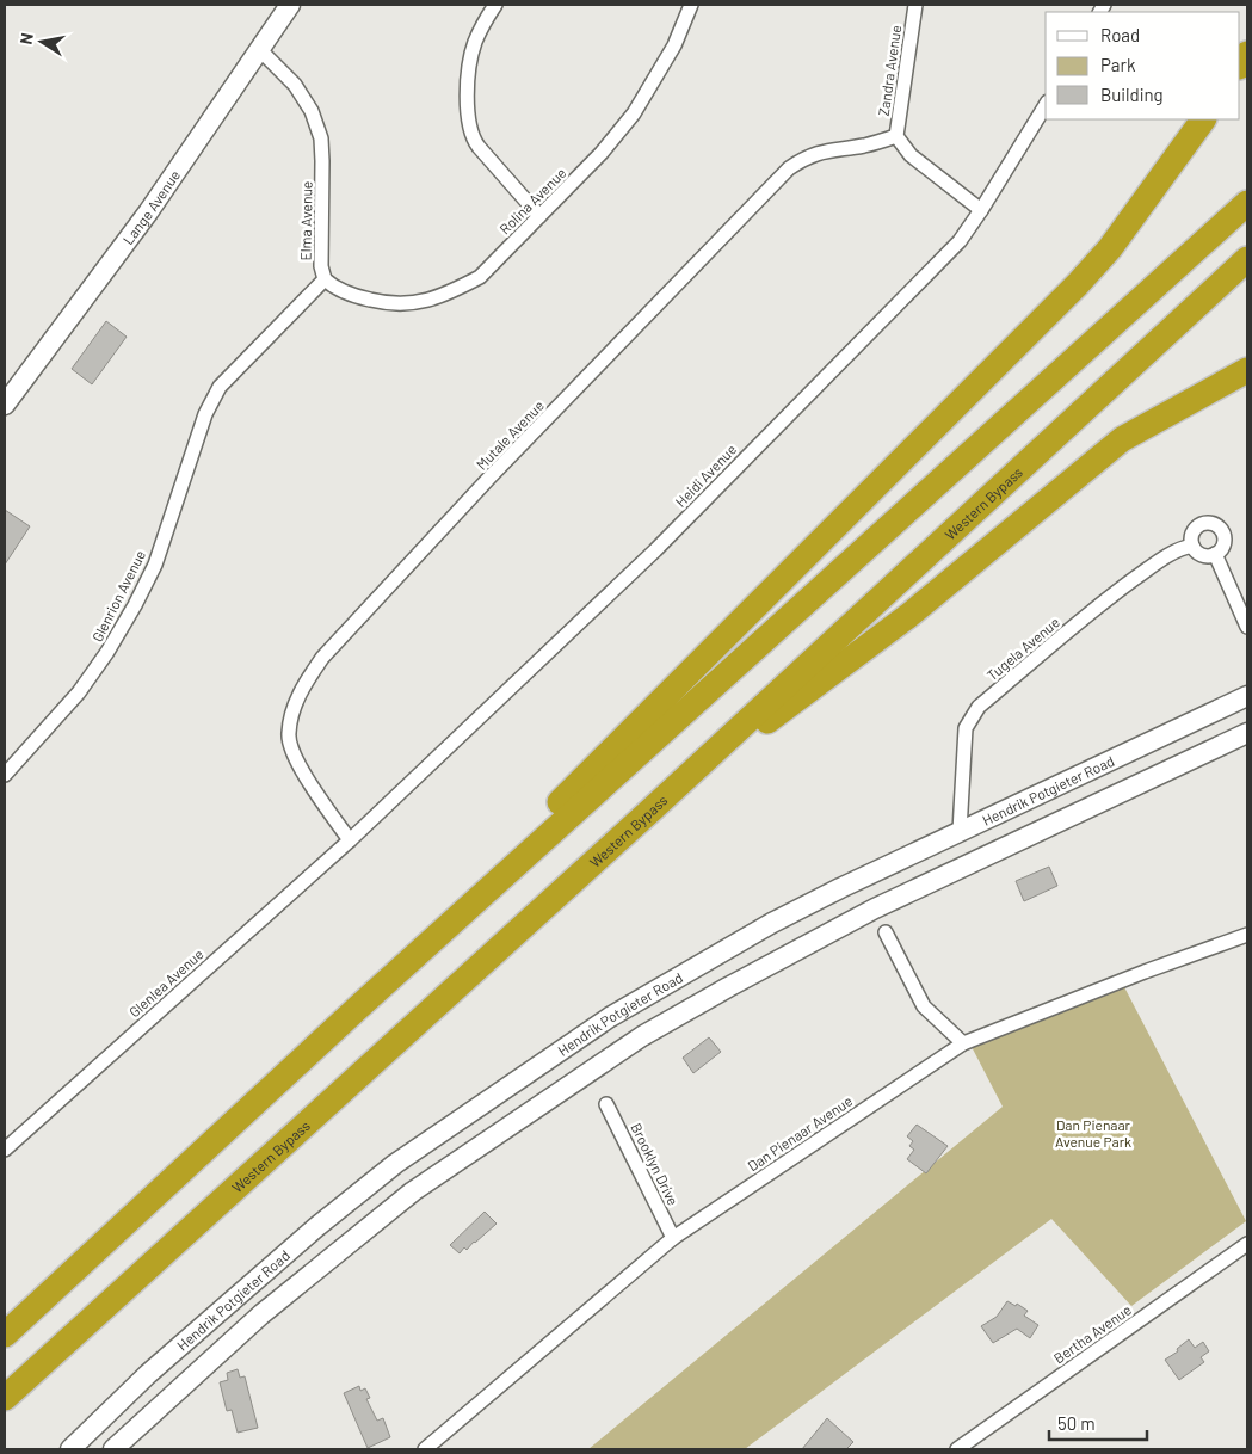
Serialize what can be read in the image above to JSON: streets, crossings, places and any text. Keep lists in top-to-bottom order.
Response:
{
  "streets": {
    "highway": ["Western Bypass"],
    "main road": ["Lange Avenue", "Hendrik Potgieter Road"],
    "street": [
      "Zandra Avenue",
      "Rolina Avenue",
      "Elma Avenue",
      "Mutale Avenue",
      "Heidi Avenue",
      "Glenrion Avenue",
      "Tugela Avenue",
      "Glenlea Avenue",
      "Dan Pienaar Avenue",
      "Brooklyn Drive",
      "Bertha Avenue"
    ]
  },
  "crossings": [
    ["Zandra Avenue", "Mutale Avenue"],
    ["Zandra Avenue", "Heidi Avenue"],
    ["Rolina Avenue", "Elma Avenue"],
    ["Lange Avenue", "Elma Avenue"],
    ["Elma Avenue", "Glenrion Avenue"],
    ["Mutale Avenue", "Heidi Avenue"],
    ["Mutale Avenue", "Glenlea Avenue"],
    ["Heidi Avenue", "Glenlea Avenue"],
    ["Tugela Avenue", "Hendrik Potgieter Road"],
    ["Dan Pienaar Avenue", "Brooklyn Drive"]
  ],
  "parks": ["Dan Pienaar Avenue Park"],
  "legend": ["Road", "Park", "Building"],
  "scale_bar": "50 m",
  "north": "left"
}
